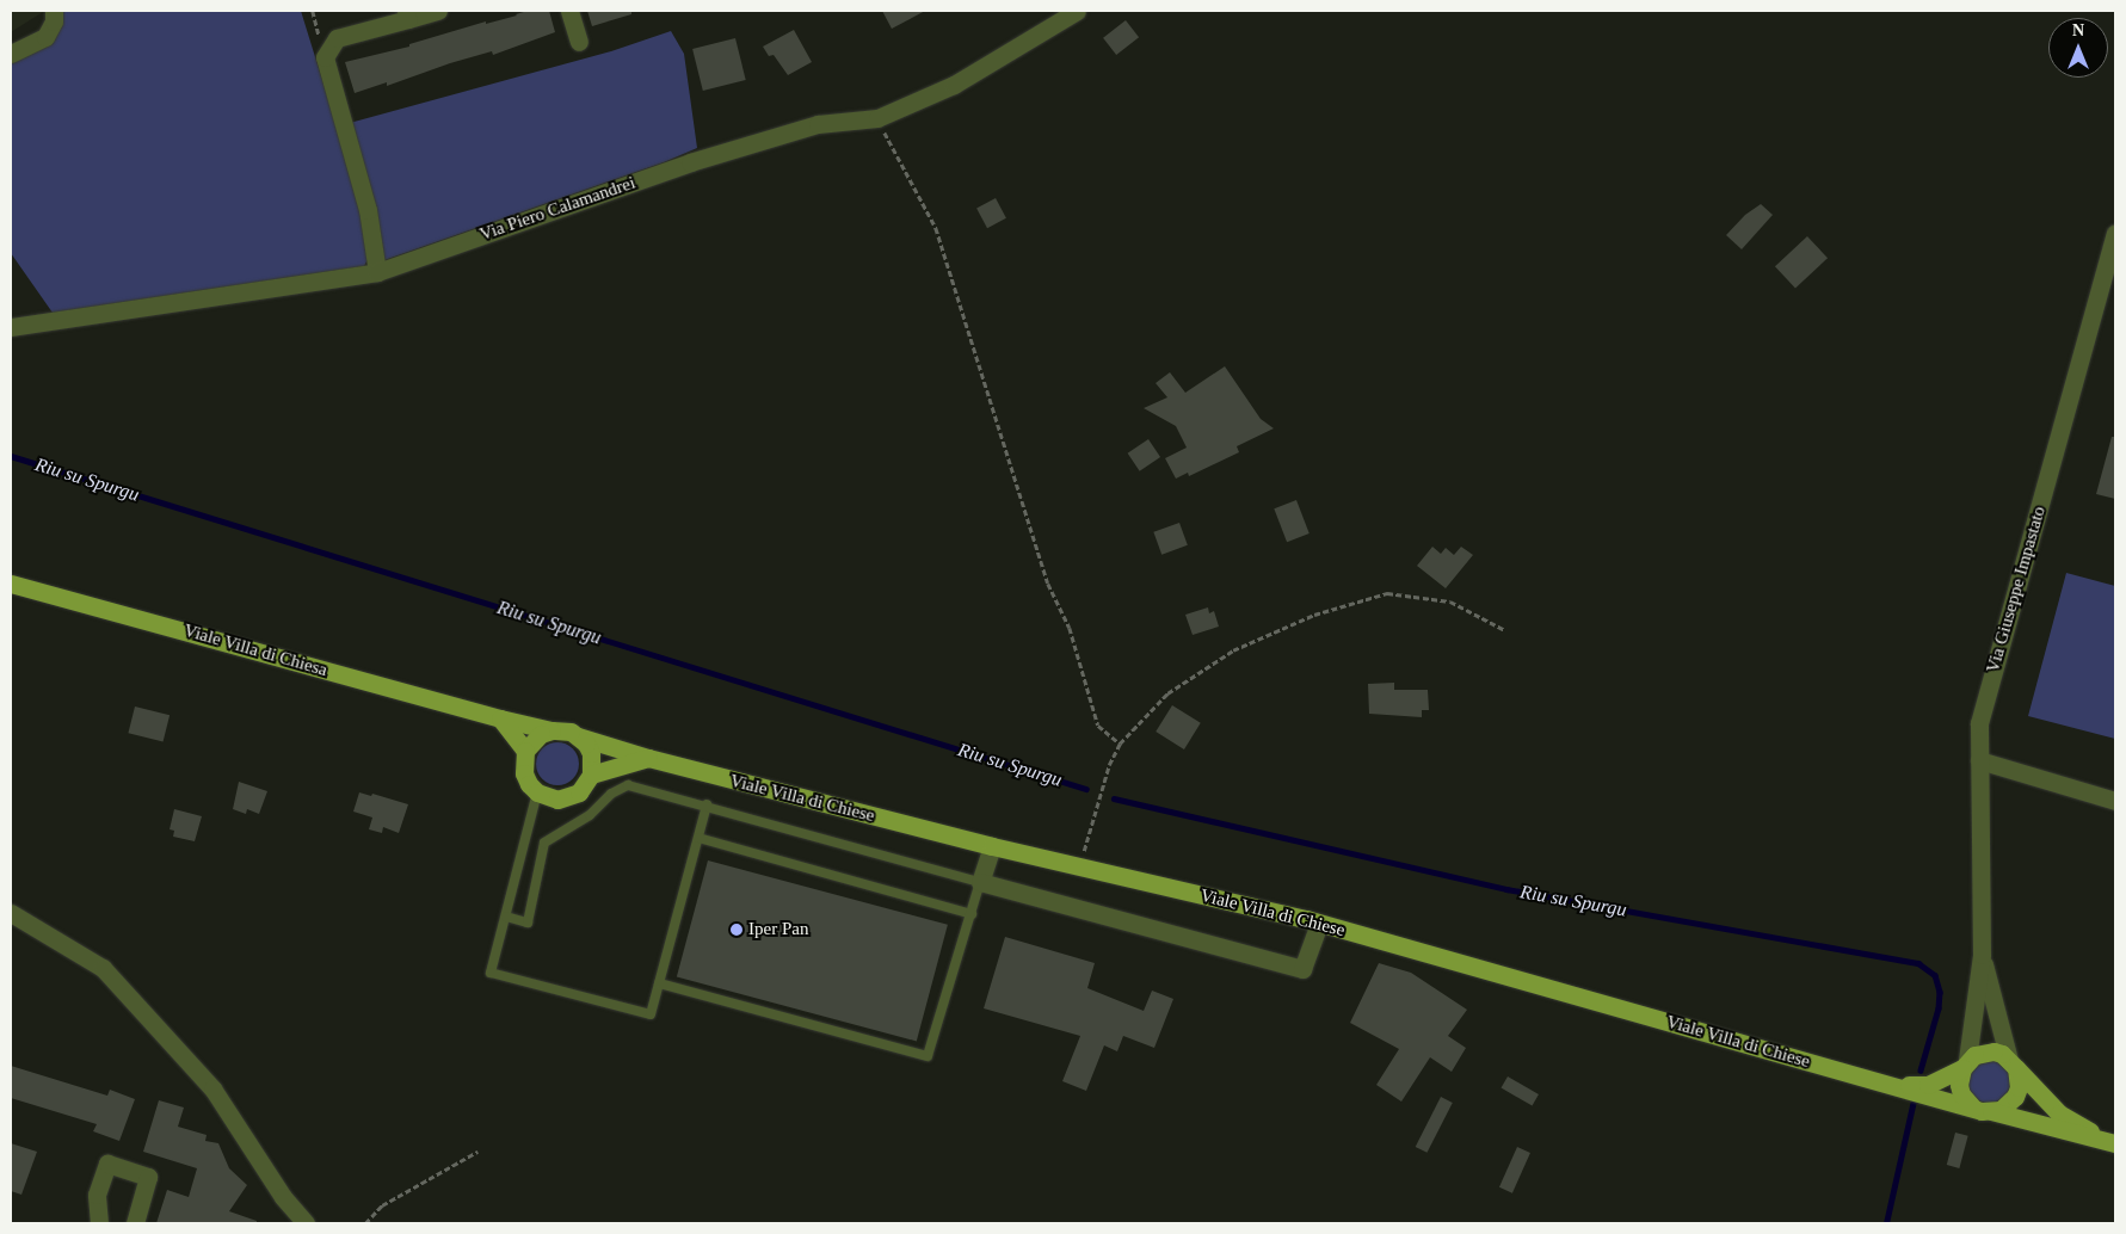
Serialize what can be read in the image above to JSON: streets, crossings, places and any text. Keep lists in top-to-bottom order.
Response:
{
  "streets": {
    "main road": ["Viale Villa di Chiesa", "Viale Villa di Chiese"],
    "street": ["Via Piero Calamandrei", "Via Giuseppe Impastato"]
  },
  "crossings": [
    ["Viale Villa di Chiesa", "Viale Villa di Chiese"]
  ],
  "water": ["Riu su Spurgu"],
  "places": ["Iper Pan"],
  "north": "top"
}
